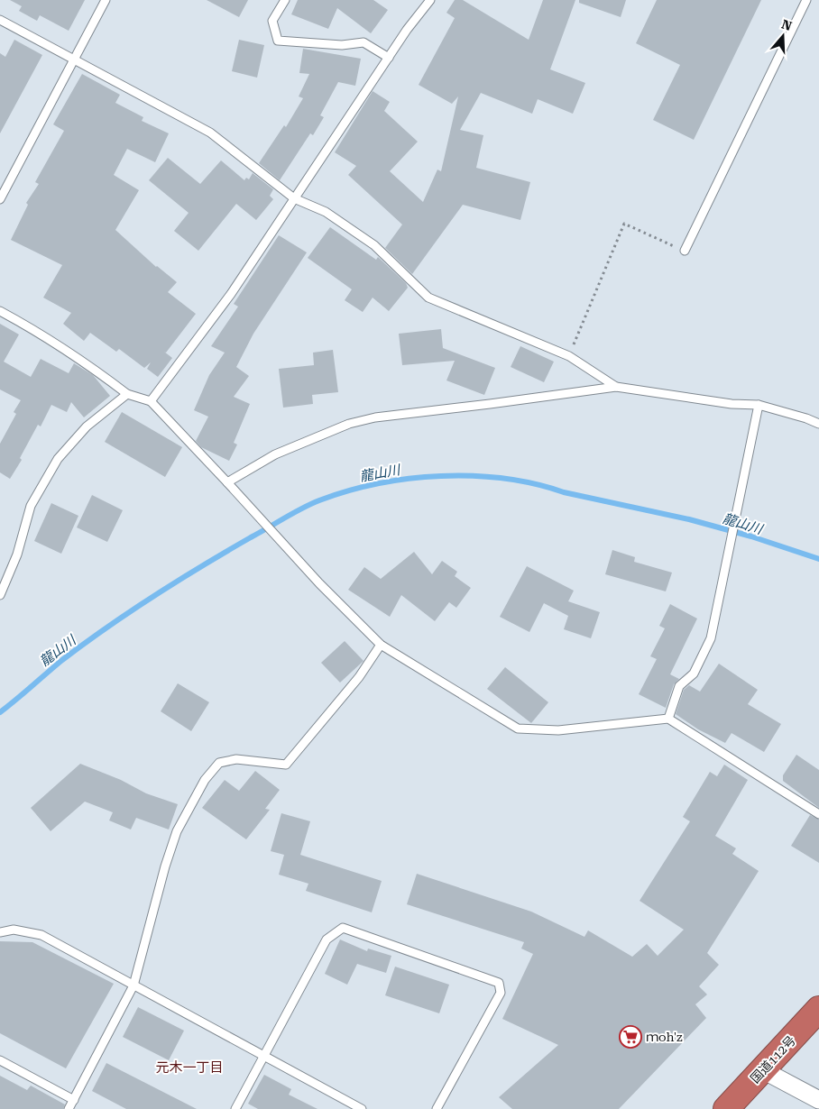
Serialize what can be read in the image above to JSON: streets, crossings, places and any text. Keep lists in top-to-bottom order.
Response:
{
  "streets": {
    "highway": ["国道112号"]
  },
  "districts": ["元木一丁目"],
  "water": ["龍山川"],
  "places": {
    "supermarket": ["ｍoh'z"]
  },
  "north": "top"
}
